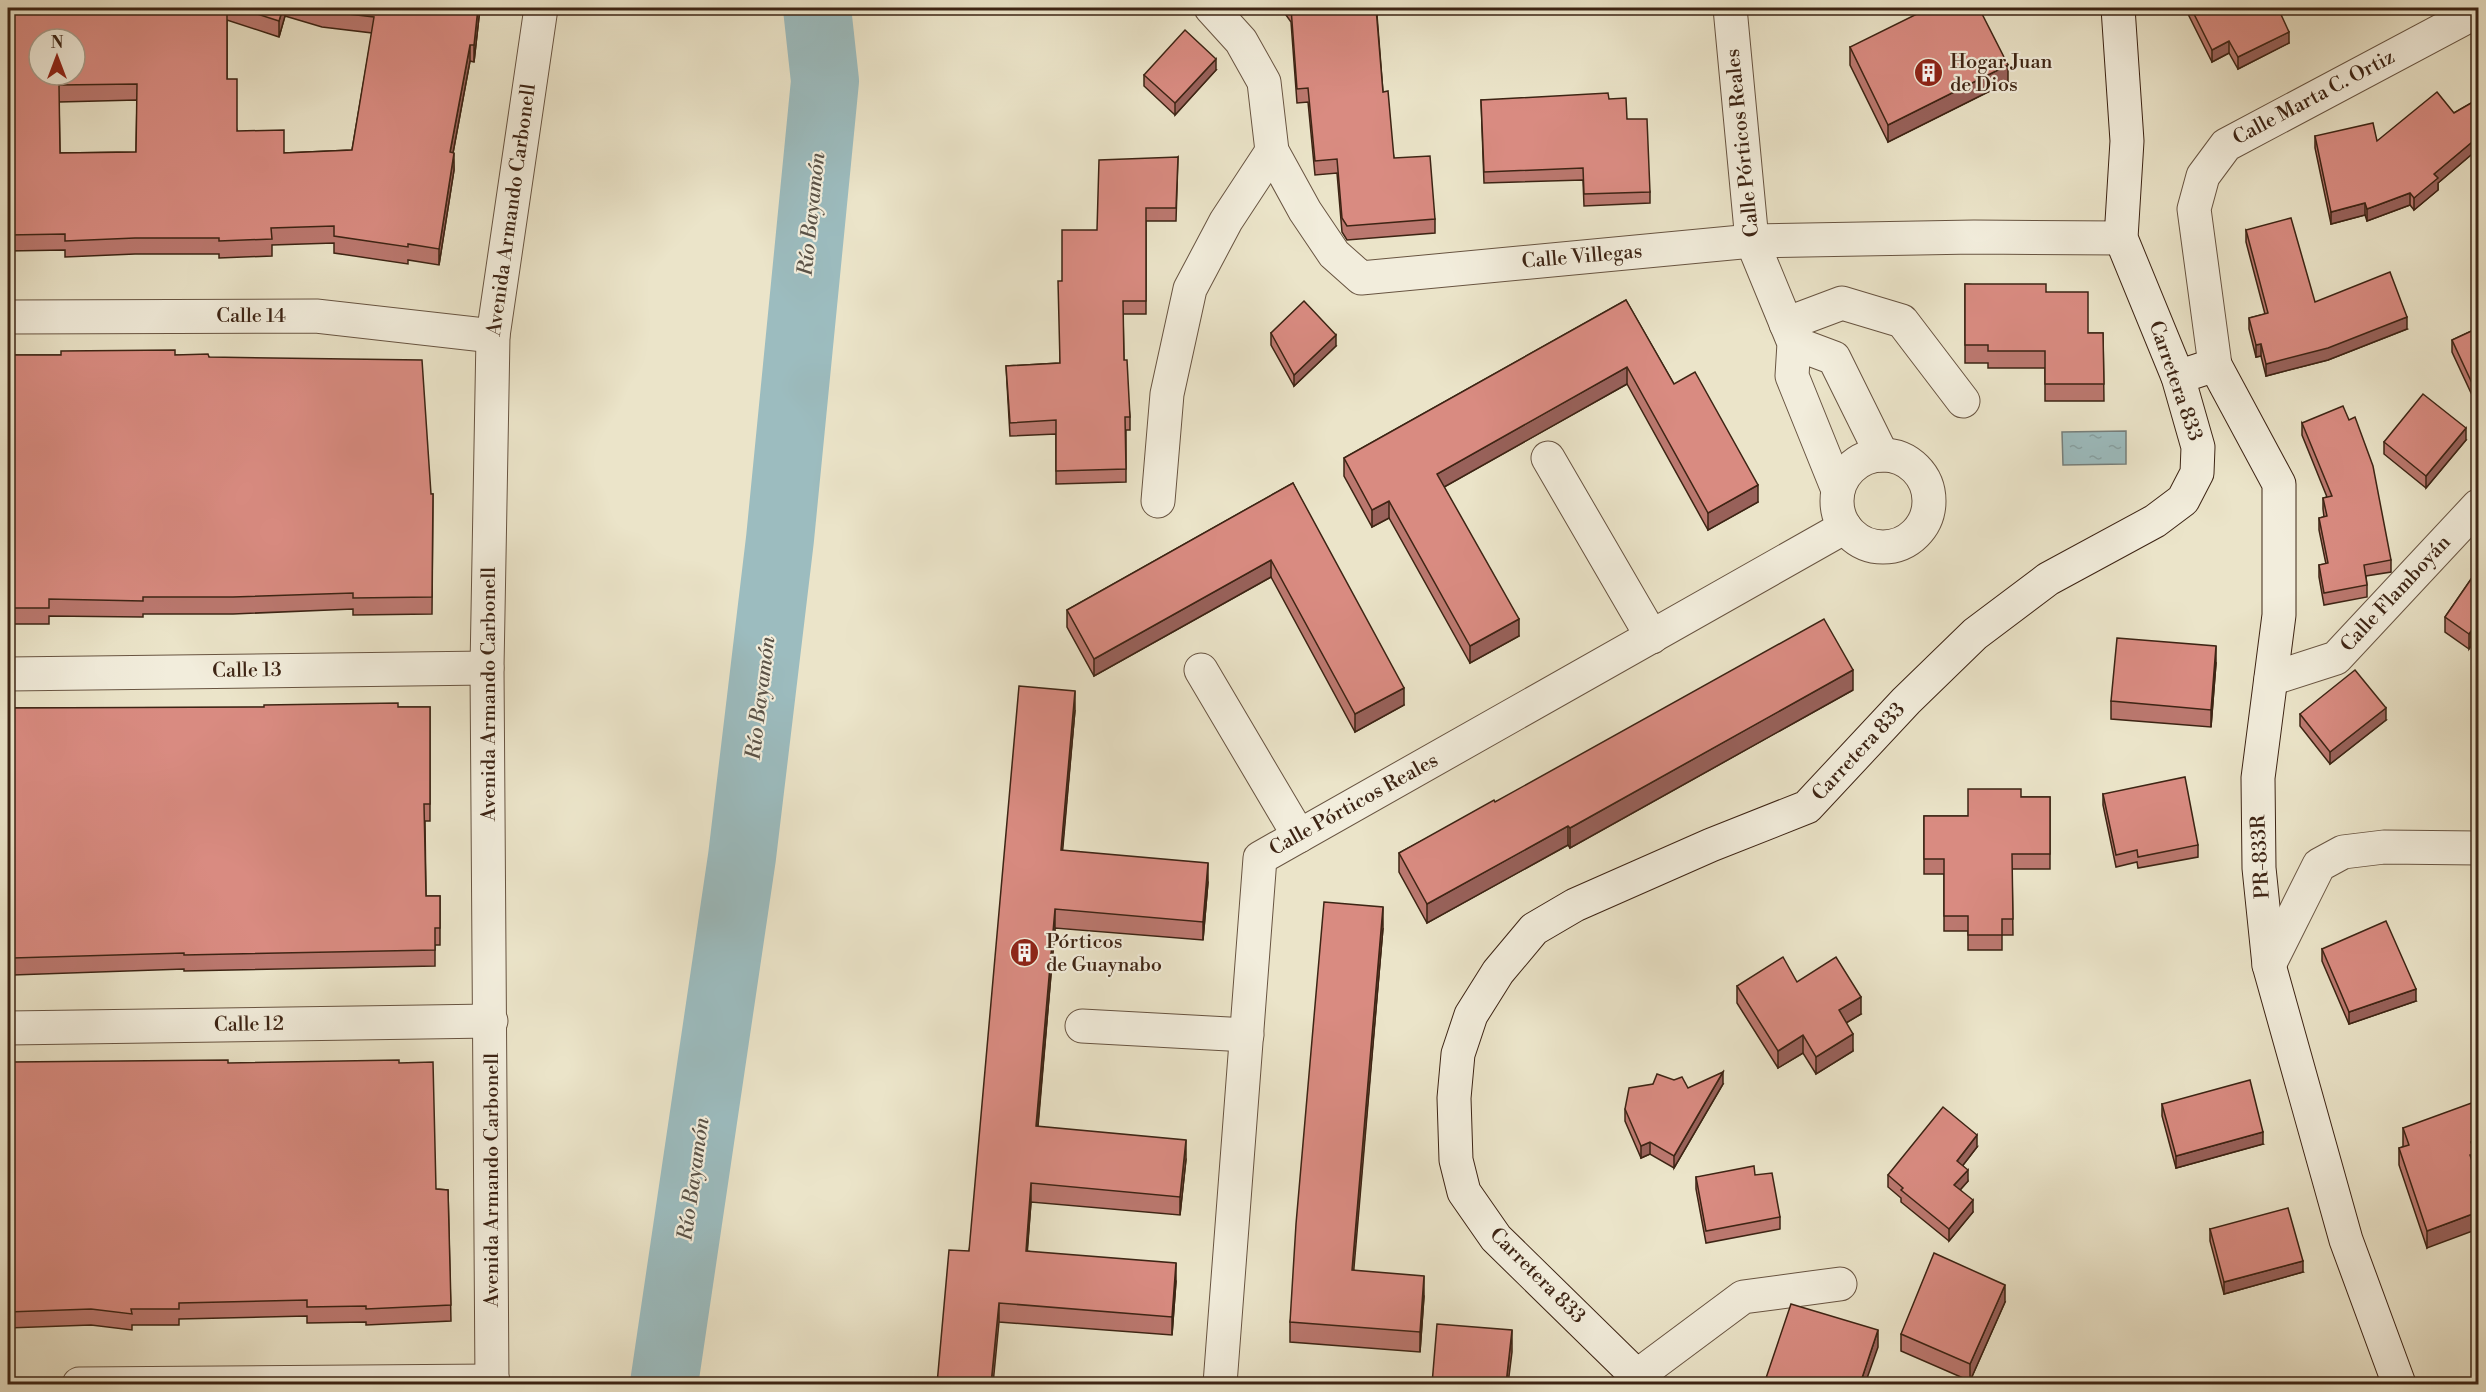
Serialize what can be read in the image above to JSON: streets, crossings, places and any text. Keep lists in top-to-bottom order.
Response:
{
  "streets": {
    "street": [
      "Calle Marta C. Ortiz",
      "Calle Pórticos Reales",
      "Avenida Armando Carbonell",
      "Calle Villegas",
      "Calle 14",
      "Carretera 833",
      "Calle Flamboyán",
      "Calle 13",
      "PR-833R",
      "Calle 12"
    ]
  },
  "crossings": [
    ["Calle Marta C. Ortiz", "PR-833R"],
    ["Calle Pórticos Reales", "Calle Villegas"],
    ["Avenida Armando Carbonell", "Calle 14"],
    ["Avenida Armando Carbonell", "Calle 13"],
    ["Avenida Armando Carbonell", "Calle 12"],
    ["Calle Villegas", "Carretera 833"],
    ["Calle Flamboyán", "PR-833R"]
  ],
  "water": ["Río Bayamón"],
  "places": {
    "building": ["Hogar Juan de Dios", "Pórticos de Guaynabo"]
  },
  "north": "top"
}
